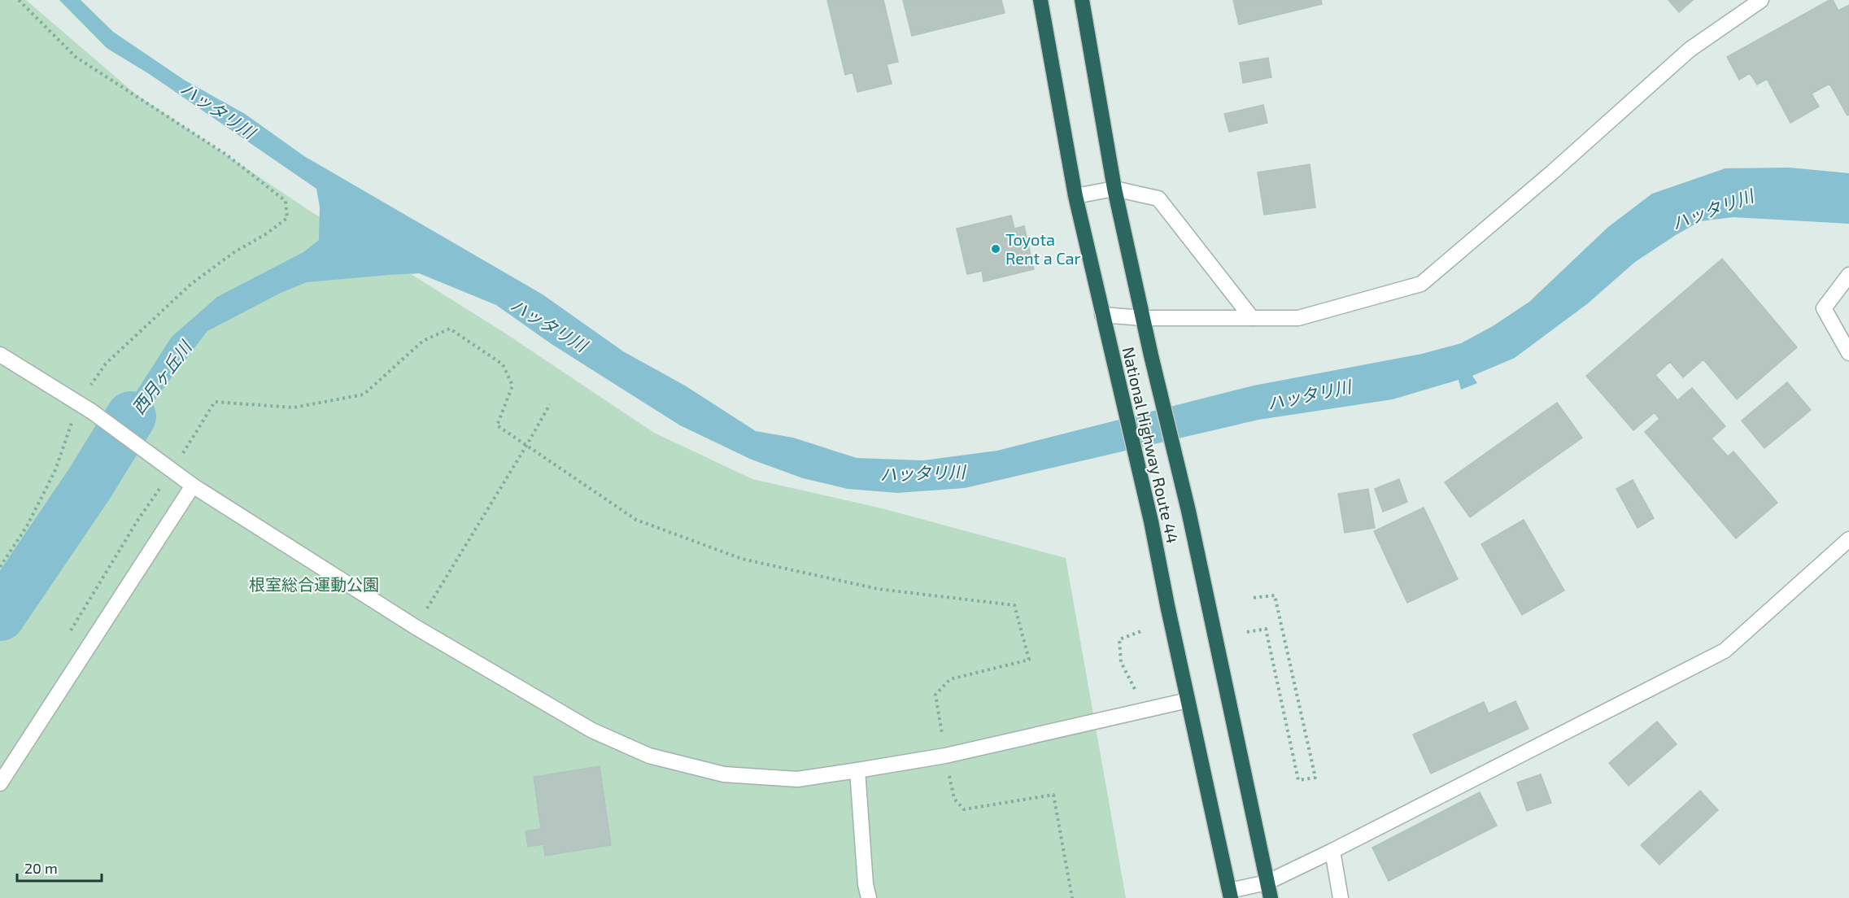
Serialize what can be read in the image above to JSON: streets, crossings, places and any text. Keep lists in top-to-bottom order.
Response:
{
  "streets": {
    "highway": ["National Highway Route 44"]
  },
  "water": ["ハッタリ川", "西月ヶ丘川"],
  "parks": ["根室総合運動公園"],
  "places": ["Toyota Rent a Car"],
  "scale_bar": "20 m"
}
